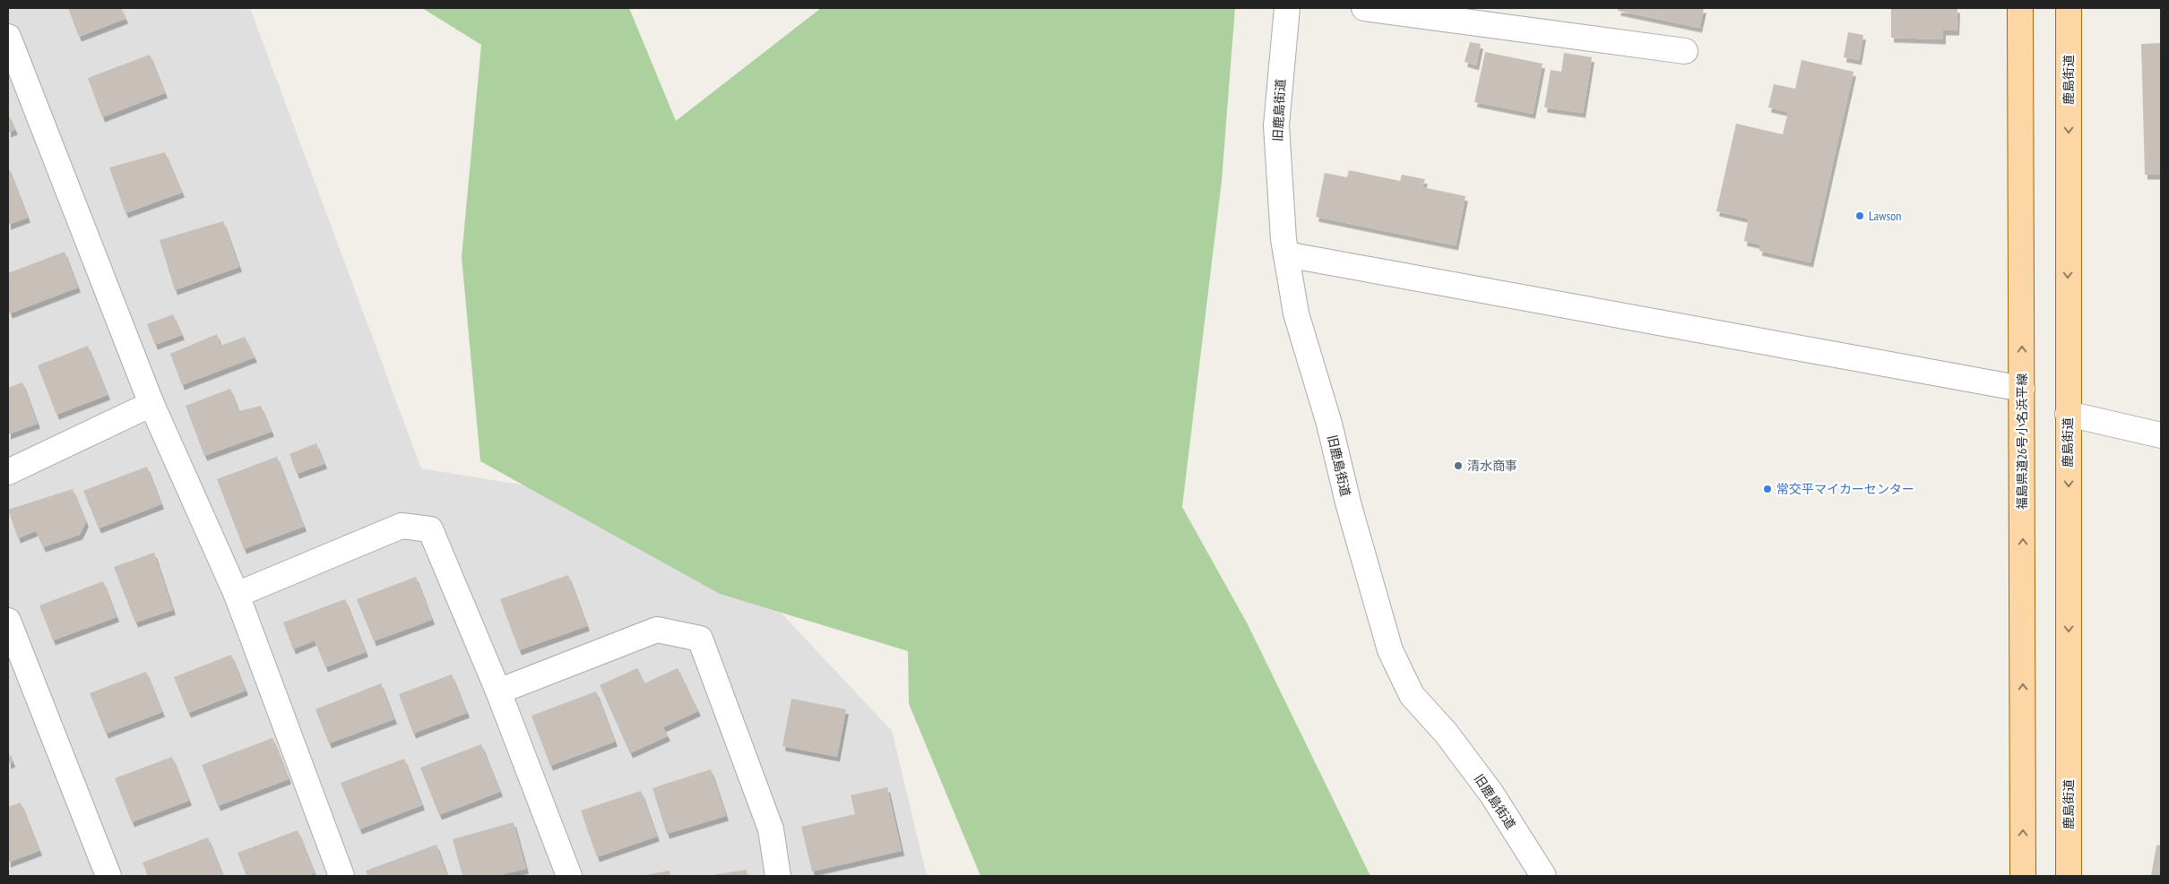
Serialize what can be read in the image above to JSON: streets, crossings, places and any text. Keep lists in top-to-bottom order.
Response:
{
  "streets": {
    "main road": ["鹿島街道", "福島県道26号小名浜平線"],
    "street": ["旧鹿島街道"]
  },
  "one_way": ["鹿島街道", "福島県道26号小名浜平線"],
  "places": ["Lawson", "清水商事", "常交平マイカーセンター"]
}
